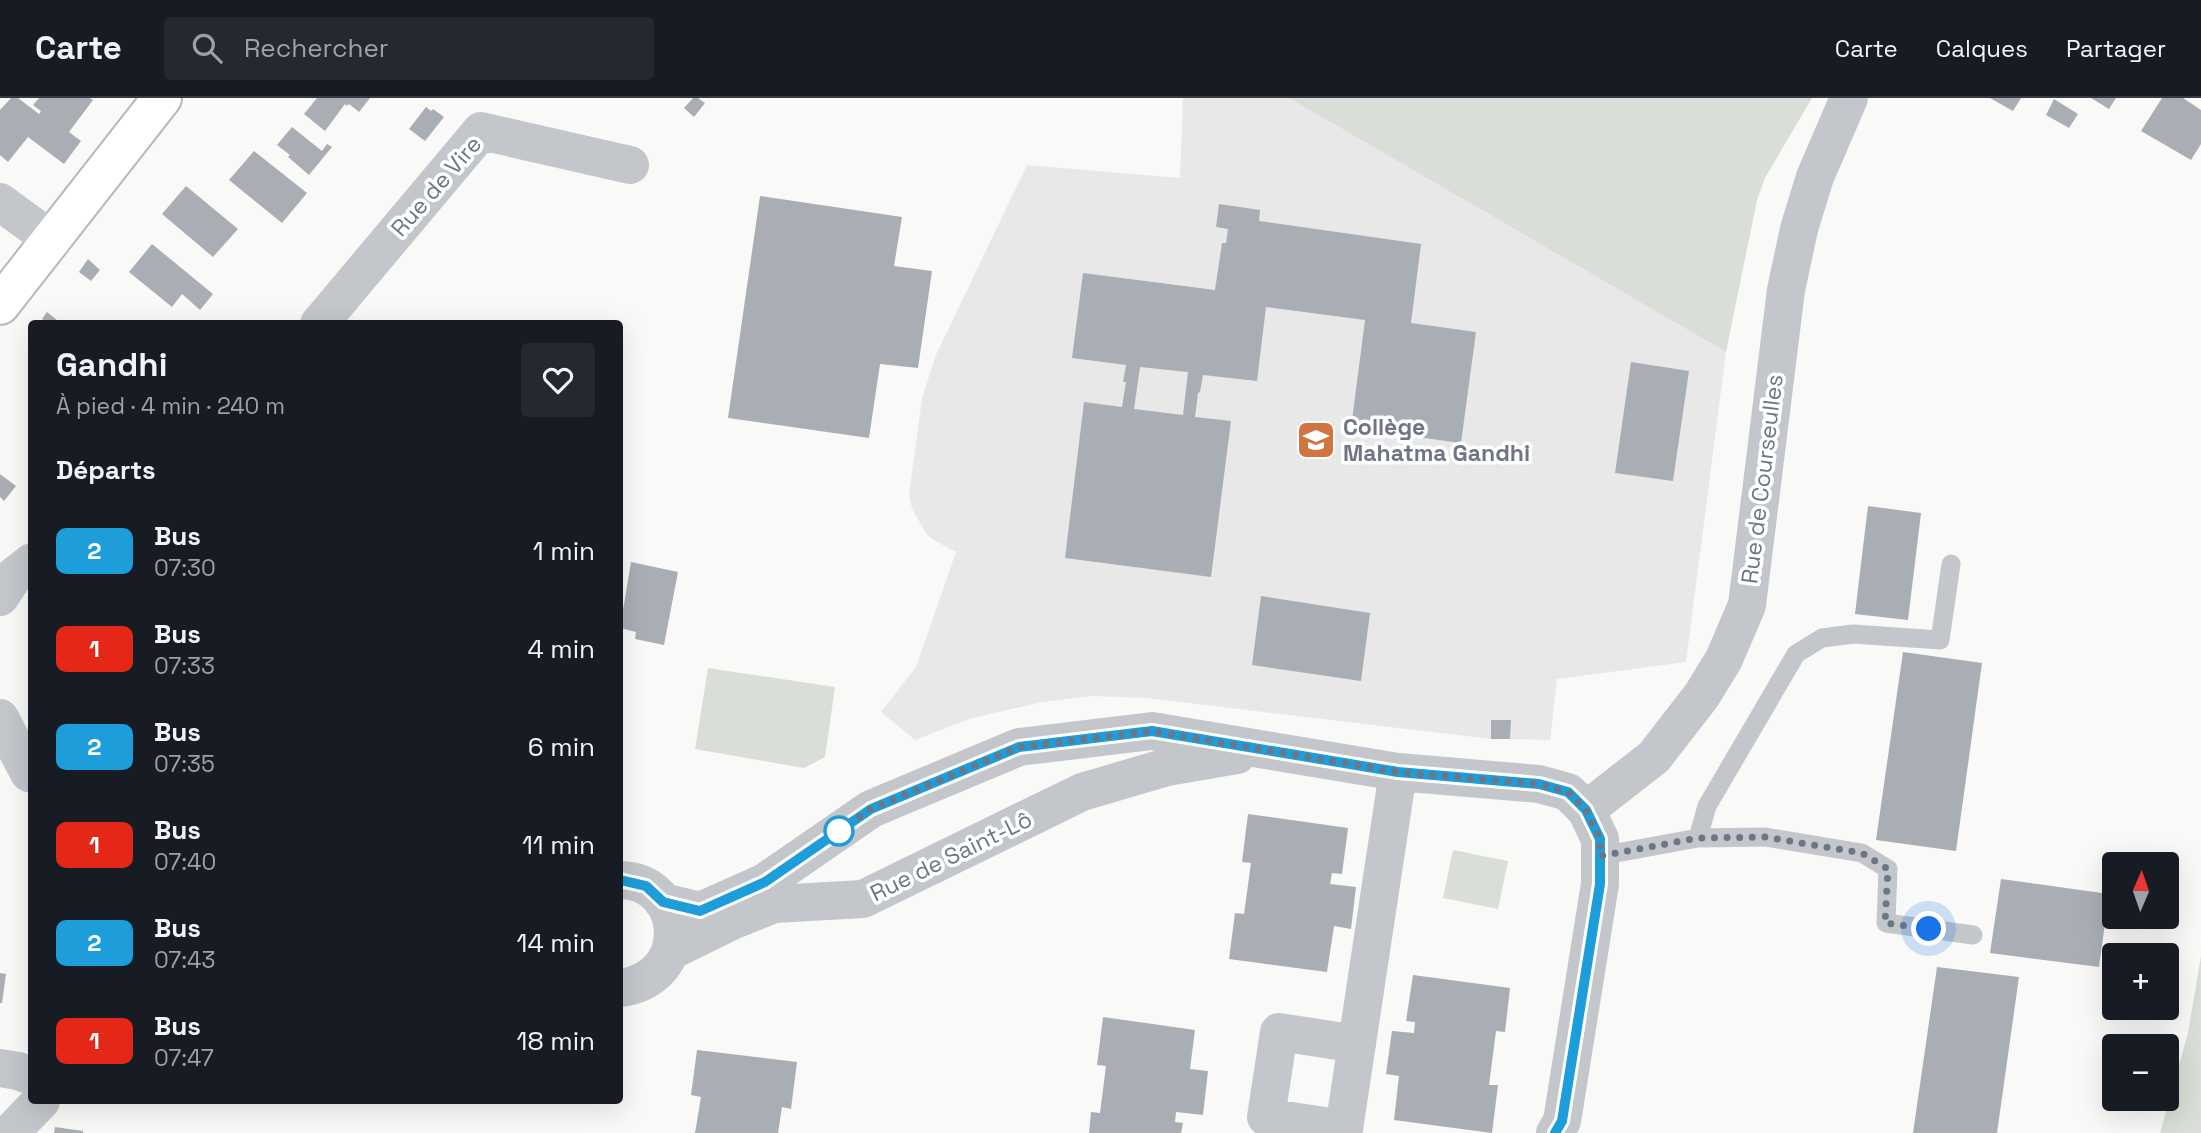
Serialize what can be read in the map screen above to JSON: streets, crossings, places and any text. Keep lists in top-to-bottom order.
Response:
{
  "streets": {
    "street": ["Rue de Vire", "Rue de Courseulles", "Rue de Saint-Lô"]
  },
  "crossings": [
    ["Rue de Courseulles", "Rue de Saint-Lô"]
  ],
  "places": {
    "school or university": ["Collège Mahatma Gandhi"]
  },
  "lines": ["bus line 2"],
  "north": "top",
  "page": {
    "header": "Carte",
    "search": "Rechercher",
    "nav": ["Carte", "Calques", "Partager"],
    "heading": [
      ["Gandhi", "À pied · 4 min · 240 m"],
      "Départs"
    ],
    "list": [
      {
        "mark": "2",
        "name": "Bus",
        "note": "07:30",
        "value": "1 min"
      },
      {
        "mark": "1",
        "name": "Bus",
        "note": "07:33",
        "value": "4 min"
      },
      {
        "mark": "2",
        "name": "Bus",
        "note": "07:35",
        "value": "6 min"
      },
      {
        "mark": "1",
        "name": "Bus",
        "note": "07:40",
        "value": "11 min"
      },
      {
        "mark": "2",
        "name": "Bus",
        "note": "07:43",
        "value": "14 min"
      },
      {
        "mark": "1",
        "name": "Bus",
        "note": "07:47",
        "value": "18 min"
      }
    ],
    "map_buttons": ["+", "−"]
  }
}
